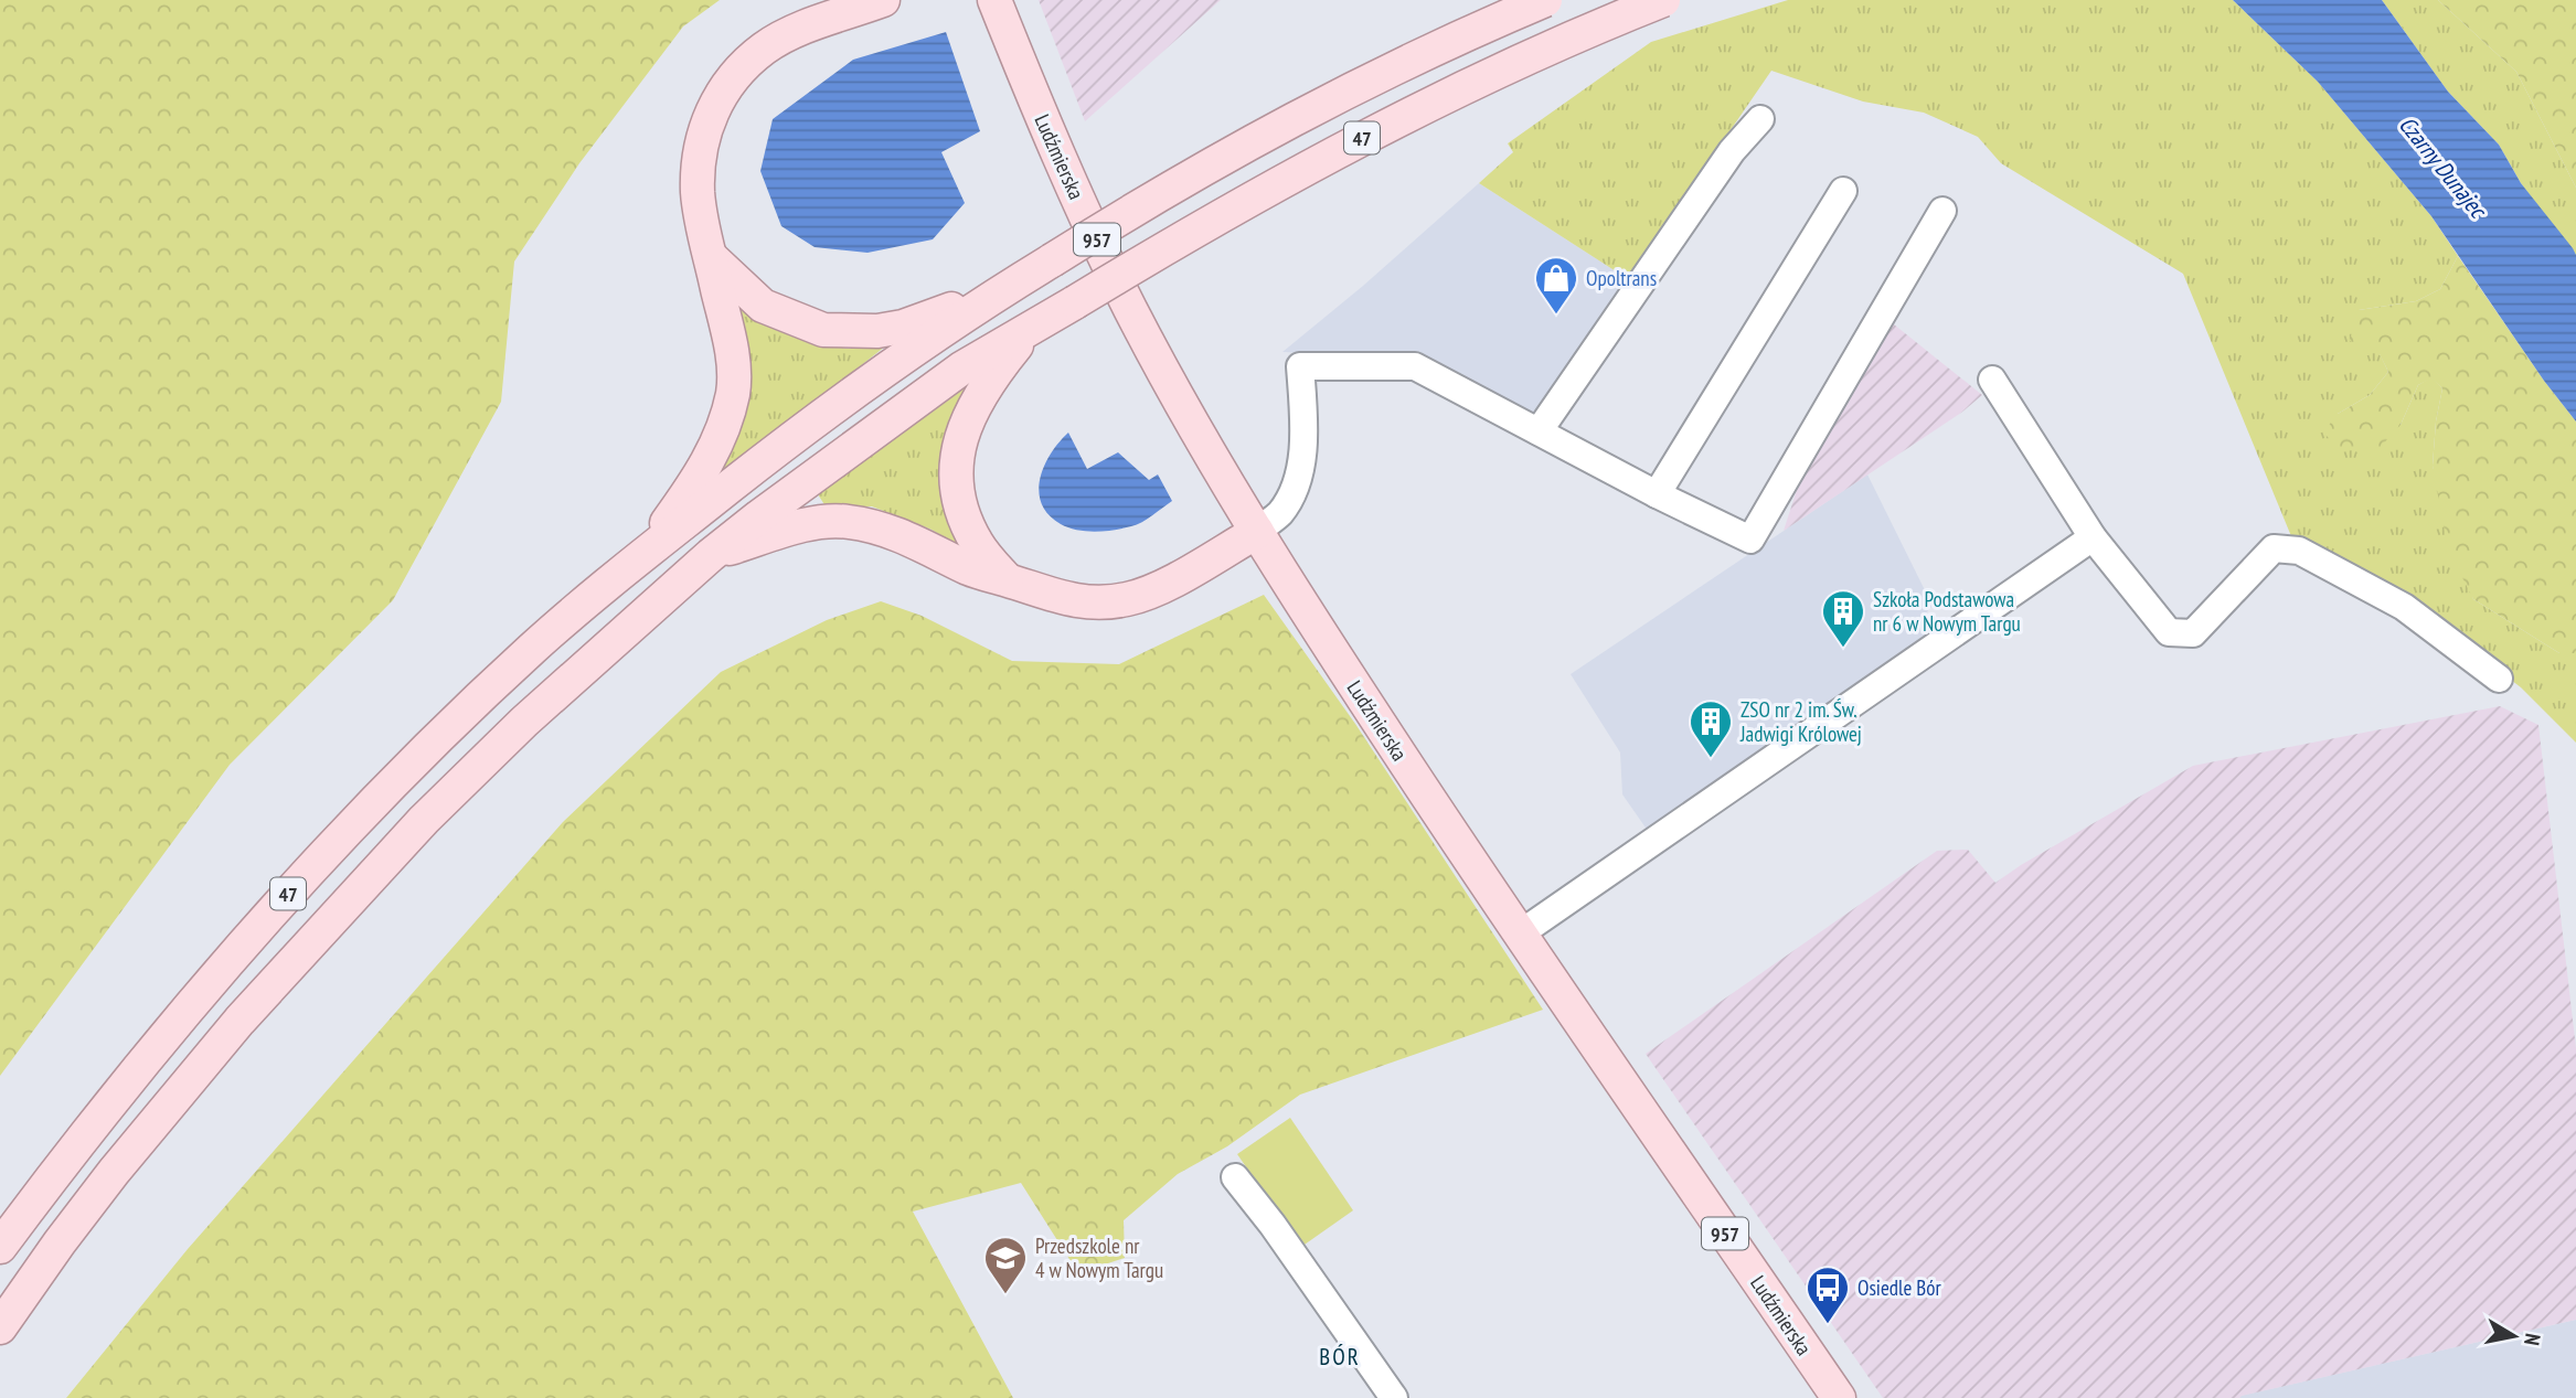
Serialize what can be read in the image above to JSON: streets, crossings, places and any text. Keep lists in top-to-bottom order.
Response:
{
  "streets": {
    "main road": ["47", "Ludźmierska", "957"]
  },
  "districts": ["BÓR"],
  "water": ["Czarny Dunajec"],
  "places": {
    "shop": ["Opoltrans"],
    "building": ["Szkoła Podstawowa nr 6 w Nowym Targu", "ZSO nr 2 im. Św. Jadwigi Królowej"],
    "school or university": ["Przedszkole nr 4 w Nowym Targu"],
    "bus stop": ["Osiedle Bór"]
  },
  "north": "right"
}
